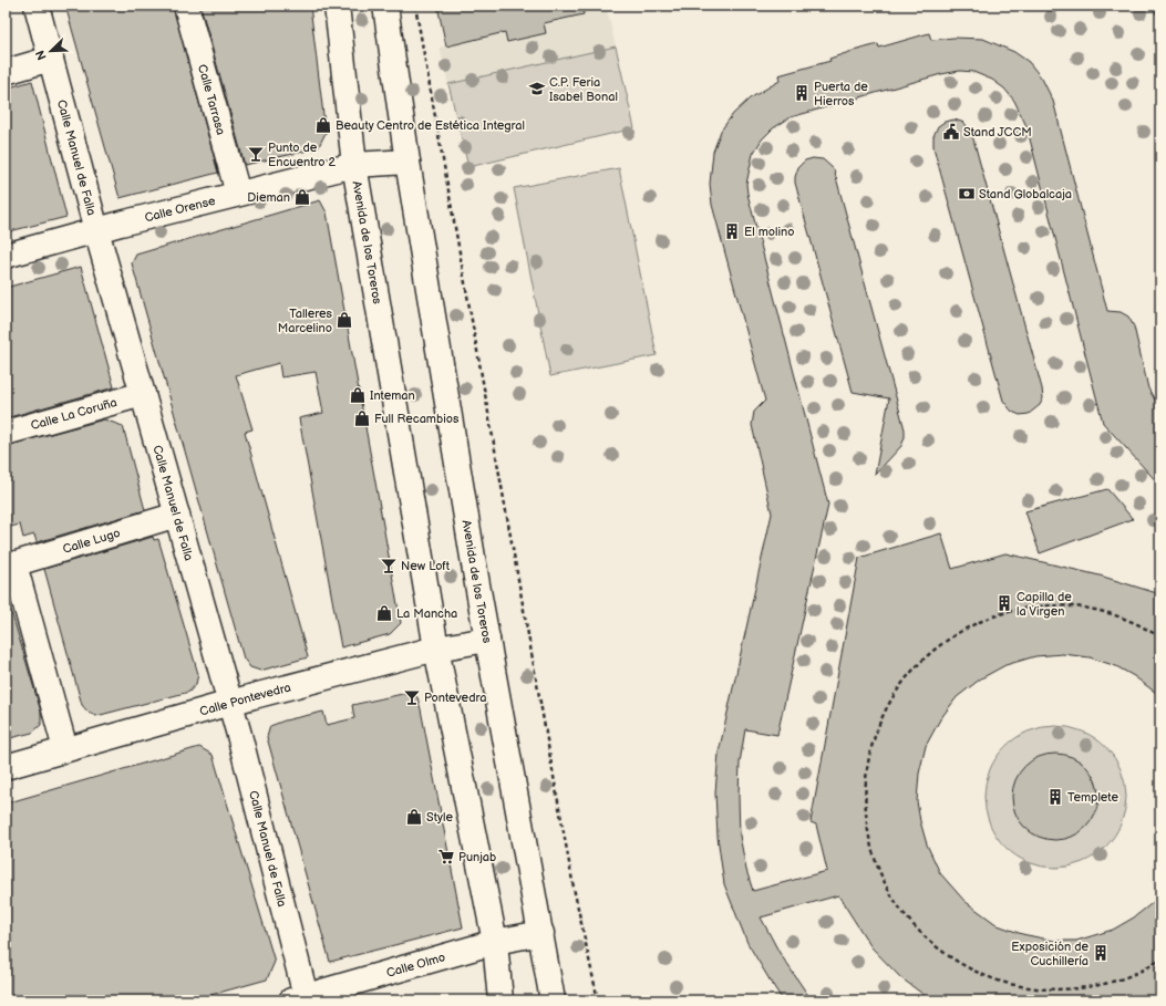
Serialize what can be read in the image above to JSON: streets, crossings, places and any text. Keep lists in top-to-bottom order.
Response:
{
  "streets": {
    "street": [
      "Calle Tarrasa",
      "Calle Manuel de Falla",
      "Calle Orense",
      "Avenida de los Toreros",
      "Calle La Coruña",
      "Calle Lugo",
      "Calle Pontevedra",
      "Calle Olmo"
    ]
  },
  "crossings": [
    ["Calle Tarrasa", "Calle Orense"],
    ["Calle Manuel de Falla", "Calle Orense"],
    ["Calle Manuel de Falla", "Calle La Coruña"],
    ["Calle Manuel de Falla", "Calle Lugo"],
    ["Calle Manuel de Falla", "Calle Pontevedra"],
    ["Calle Manuel de Falla", "Calle Olmo"],
    ["Calle Orense", "Avenida de los Toreros"],
    ["Avenida de los Toreros", "Calle Pontevedra"],
    ["Avenida de los Toreros", "Calle Olmo"]
  ],
  "places": {
    "school or university": ["C.P. Feria Isabel Bonal"],
    "building": [
      "Puerta de Hierros",
      "El molino",
      "Capilla de la Virgen",
      "Templete",
      "Exposición de Cuchillería"
    ],
    "shop": [
      "Beauty Centro de Estética Integral",
      "Dieman",
      "Talleres Marcelino",
      "Inteman",
      "Full Recambios",
      "La Mancha",
      "Style"
    ],
    "public building": ["Stand JCCM"],
    "bar": ["Punto de Encuentro 2", "New Loft", "Pontevedra"],
    "bank": ["Stand Globalcaja"],
    "supermarket": ["Punjab"]
  },
  "north": "bottom left"
}
